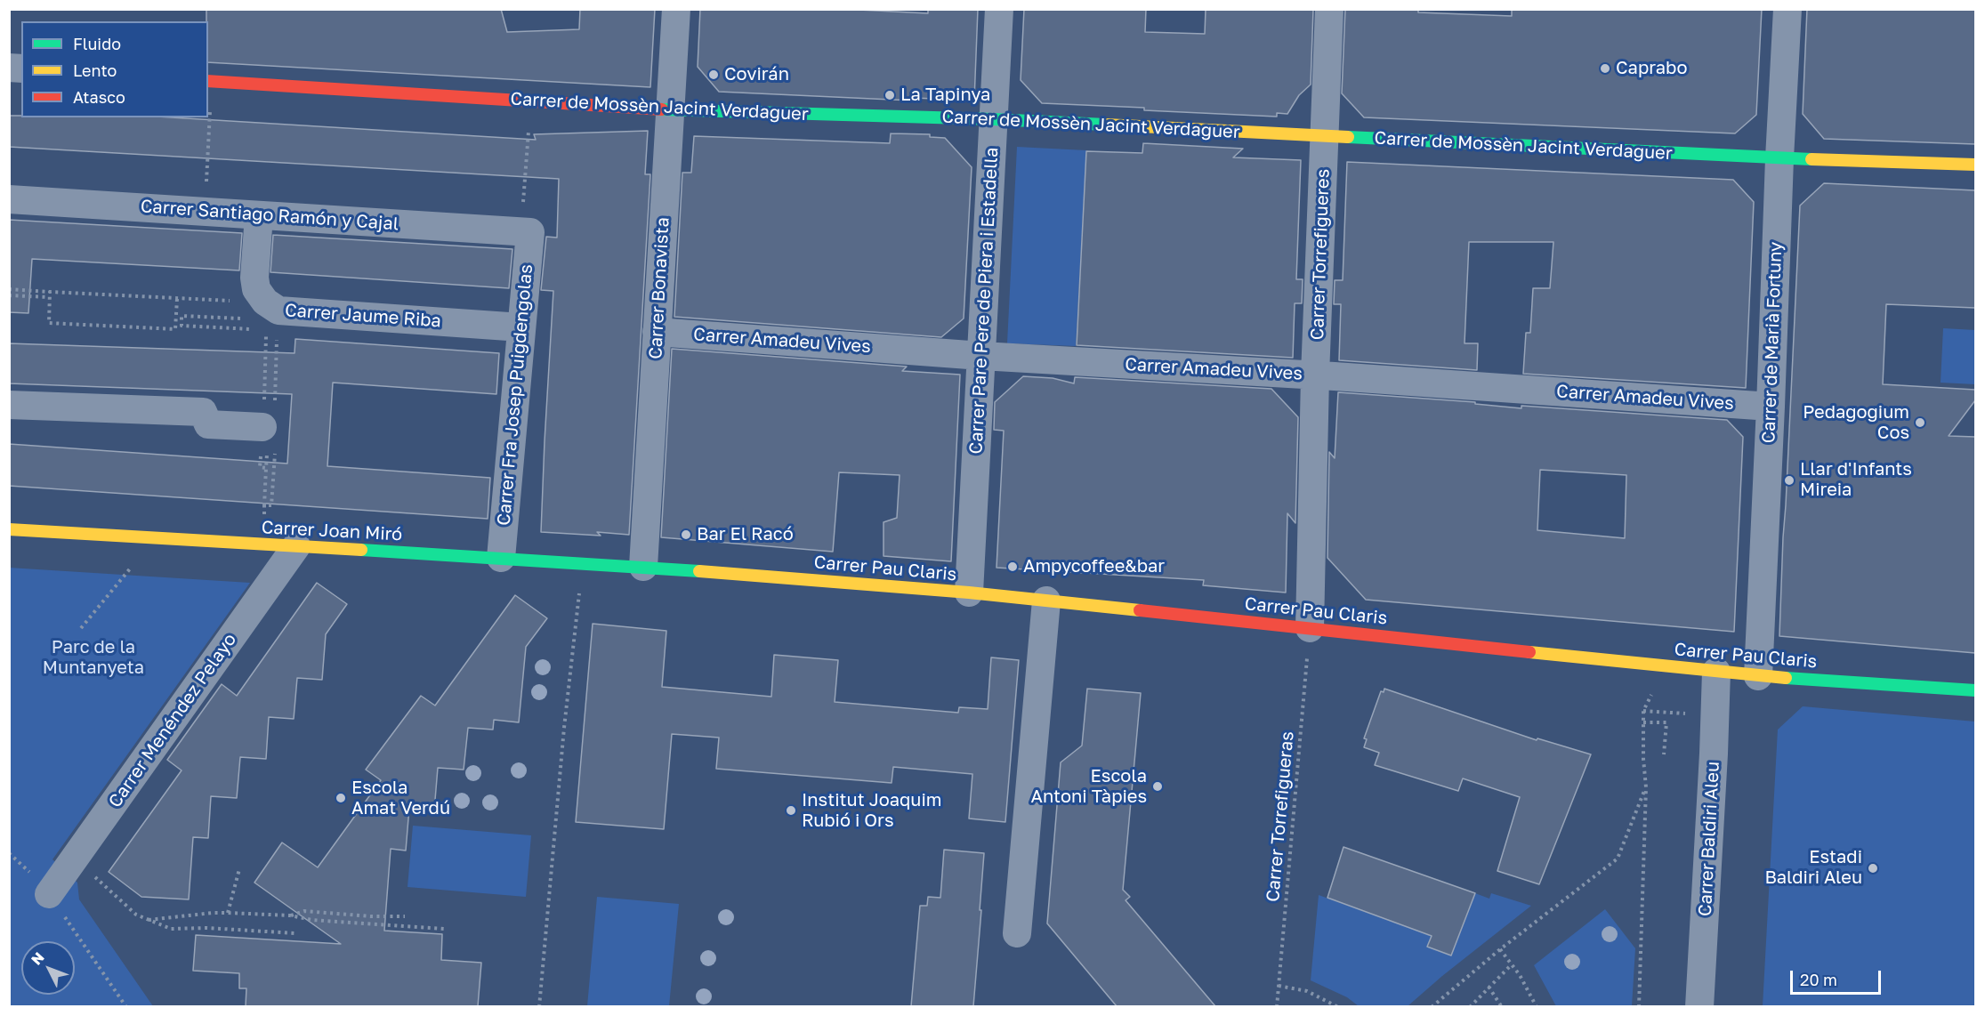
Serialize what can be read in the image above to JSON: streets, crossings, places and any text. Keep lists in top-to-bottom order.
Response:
{
  "streets": {
    "street": [
      "Carrer de Mossèn Jacint Verdaguer",
      "Carrer Santiago Ramón y Cajal",
      "Carrer Torrefigueres",
      "Carrer Bonavista",
      "Carrer Pare Pere de Piera i Estadella",
      "Carrer Jaume Riba",
      "Carrer Amadeu Vives",
      "Carrer de Marià Fortuny",
      "Carrer Fra Josep Puigdengolas",
      "Carrer Joan Miró",
      "Carrer Pau Claris",
      "Carrer Menéndez Pelayo",
      "Carrer Baldiri Aleu"
    ],
    "path": ["Carrer Torrefigueras"]
  },
  "crossings": [
    ["Carrer de Mossèn Jacint Verdaguer", "Carrer Torrefigueres"],
    ["Carrer de Mossèn Jacint Verdaguer", "Carrer Bonavista"],
    ["Carrer de Mossèn Jacint Verdaguer", "Carrer Pare Pere de Piera i Estadella"],
    ["Carrer de Mossèn Jacint Verdaguer", "Carrer de Marià Fortuny"],
    ["Carrer Santiago Ramón y Cajal", "Carrer Jaume Riba"],
    ["Carrer Santiago Ramón y Cajal", "Carrer Fra Josep Puigdengolas"],
    ["Carrer Torrefigueres", "Carrer Amadeu Vives"],
    ["Carrer Torrefigueres", "Carrer Pau Claris"],
    ["Carrer Torrefigueres", "Carrer Torrefigueras"],
    ["Carrer Bonavista", "Carrer Amadeu Vives"],
    ["Carrer Bonavista", "Carrer Joan Miró"],
    ["Carrer Bonavista", "Carrer Pau Claris"],
    ["Carrer Pare Pere de Piera i Estadella", "Carrer Amadeu Vives"],
    ["Carrer Pare Pere de Piera i Estadella", "Carrer Pau Claris"],
    ["Carrer Jaume Riba", "Carrer Fra Josep Puigdengolas"],
    ["Carrer Amadeu Vives", "Carrer de Marià Fortuny"],
    ["Carrer de Marià Fortuny", "Carrer Pau Claris"],
    ["Carrer Fra Josep Puigdengolas", "Carrer Joan Miró"],
    ["Carrer Joan Miró", "Carrer Pau Claris"],
    ["Carrer Joan Miró", "Carrer Menéndez Pelayo"],
    ["Carrer Pau Claris", "Carrer Torrefigueras"],
    ["Carrer Pau Claris", "Carrer Baldiri Aleu"]
  ],
  "parks": ["Parc de la Muntanyeta"],
  "places": [
    "Caprabo",
    "Covirán",
    "La Tapinya",
    "Pedagogium Cos",
    "Llar d'Infants Mireia",
    "Bar El Racó",
    "Ampycoffee&bar",
    "Escola Antoni Tàpies",
    "Escola Amat Verdú",
    "Institut Joaquim Rubió i Ors",
    "Estadi Baldiri Aleu"
  ],
  "legend": ["Fluido", "Lento", "Atasco"],
  "scale_bar": "20 m",
  "north": "top left"
}
